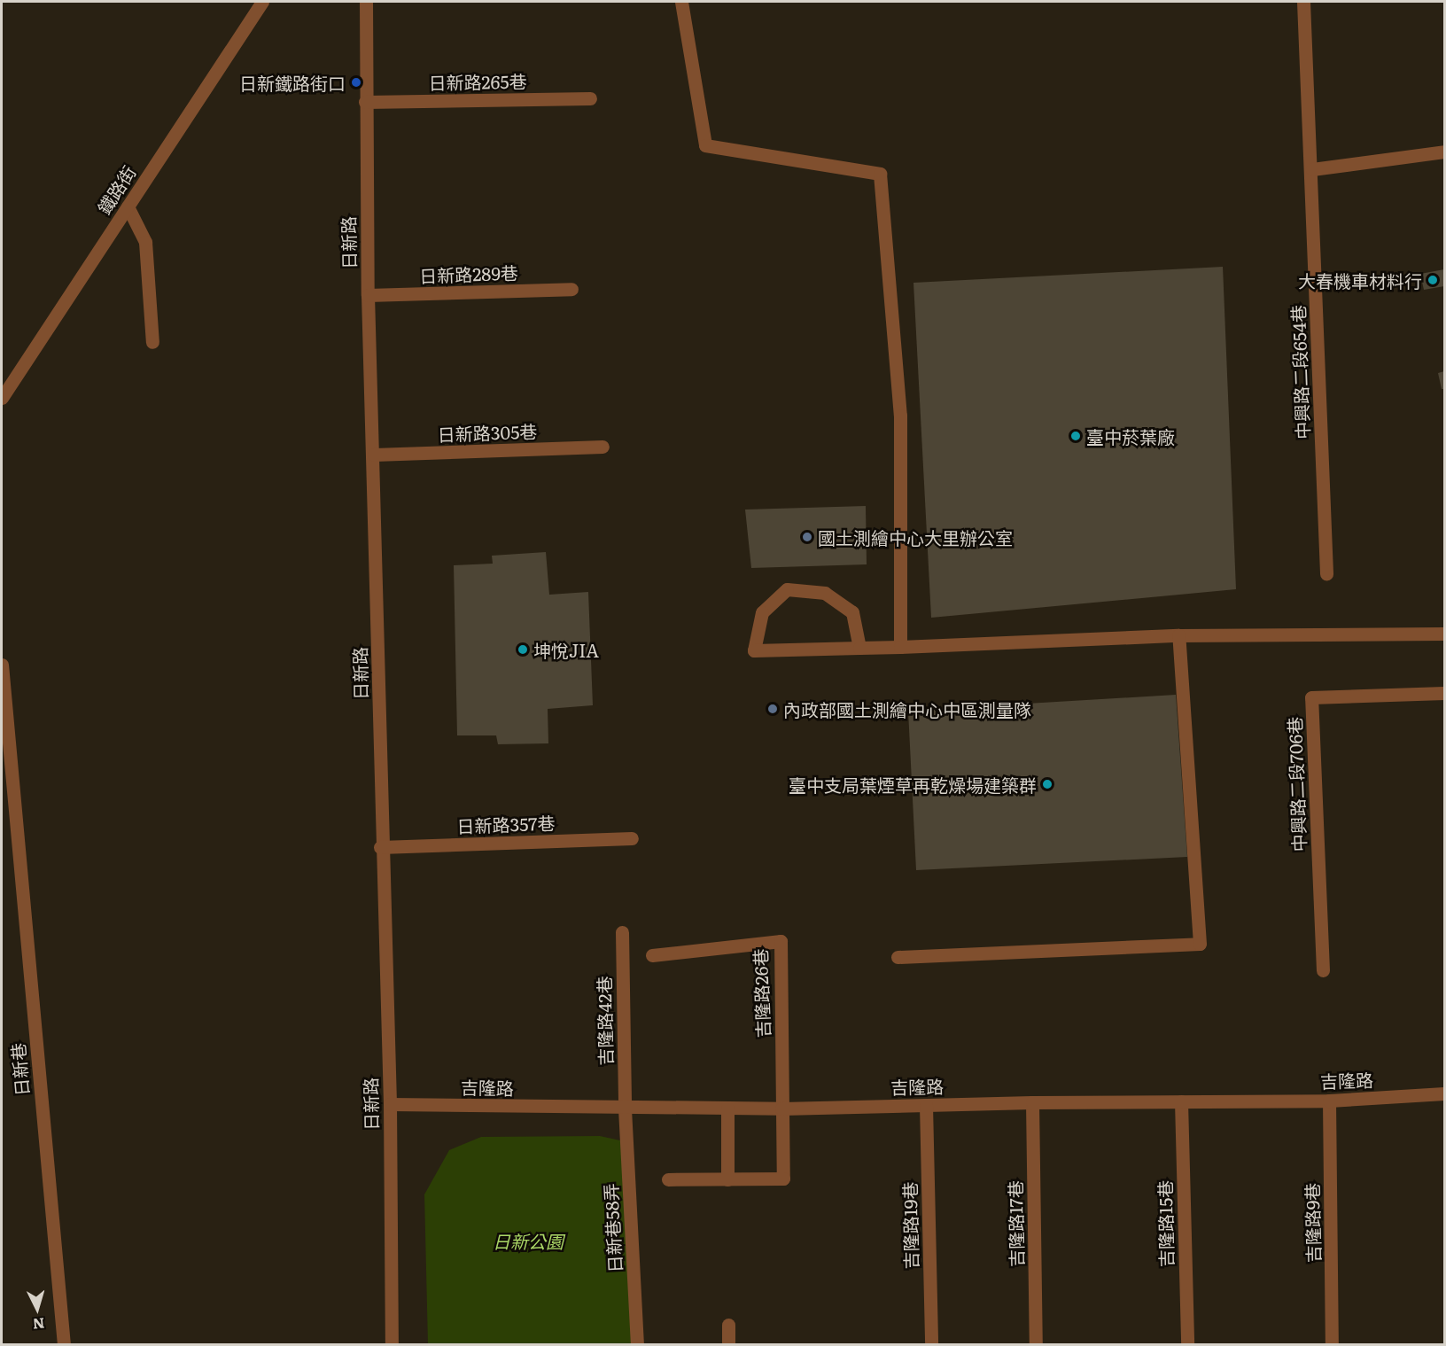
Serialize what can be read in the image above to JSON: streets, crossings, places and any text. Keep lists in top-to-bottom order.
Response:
{
  "streets": {
    "street": [
      "日新路265巷",
      "鐵路街",
      "日新路",
      "日新路289巷",
      "中興路二段654巷",
      "日新路305巷",
      "中興路二段706巷",
      "日新路357巷",
      "吉隆路26巷",
      "吉隆路42巷",
      "日新巷",
      "吉隆路",
      "吉隆路9巷",
      "吉隆路17巷",
      "吉隆路15巷",
      "吉隆路19巷",
      "日新巷58弄"
    ]
  },
  "crossings": [
    ["日新路265巷", "日新路"],
    ["日新路", "日新路289巷"],
    ["日新路", "日新路305巷"],
    ["日新路", "日新路357巷"],
    ["日新路", "吉隆路"],
    ["吉隆路26巷", "吉隆路"],
    ["吉隆路42巷", "吉隆路"],
    ["吉隆路42巷", "日新巷58弄"],
    ["吉隆路", "吉隆路9巷"],
    ["吉隆路", "吉隆路17巷"],
    ["吉隆路", "吉隆路15巷"],
    ["吉隆路", "吉隆路19巷"],
    ["吉隆路", "日新巷58弄"]
  ],
  "parks": ["日新公園"],
  "places": [
    "日新鐵路街口",
    "大春機車材料行",
    "臺中菸葉廠",
    "國土測繪中心大里辦公室",
    "坤悅JIA",
    "內政部國土測繪中心中區測量隊",
    "臺中支局葉煙草再乾燥場建築群"
  ],
  "north": "bottom"
}
